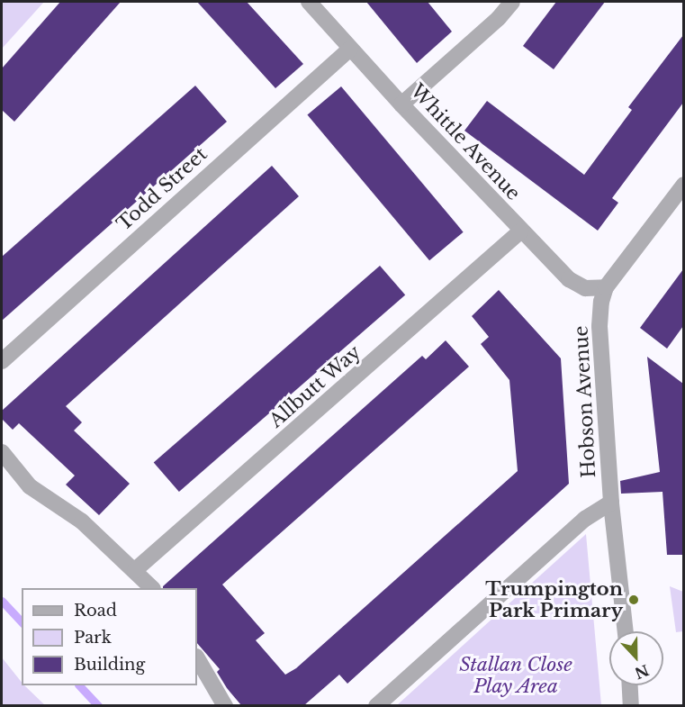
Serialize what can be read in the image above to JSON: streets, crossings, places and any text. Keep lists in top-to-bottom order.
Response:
{
  "streets": {
    "street": [
      "Whittle Avenue",
      "Todd Street",
      "Allbutt Way",
      "Hobson Avenue"
    ]
  },
  "crossings": [
    ["Whittle Avenue", "Todd Street"],
    ["Whittle Avenue", "Allbutt Way"],
    ["Whittle Avenue", "Hobson Avenue"]
  ],
  "parks": ["Stallan Close Play Area"],
  "places": ["Trumpington Park Primary"],
  "legend": ["Road", "Park", "Building"],
  "north": "bottom"
}
